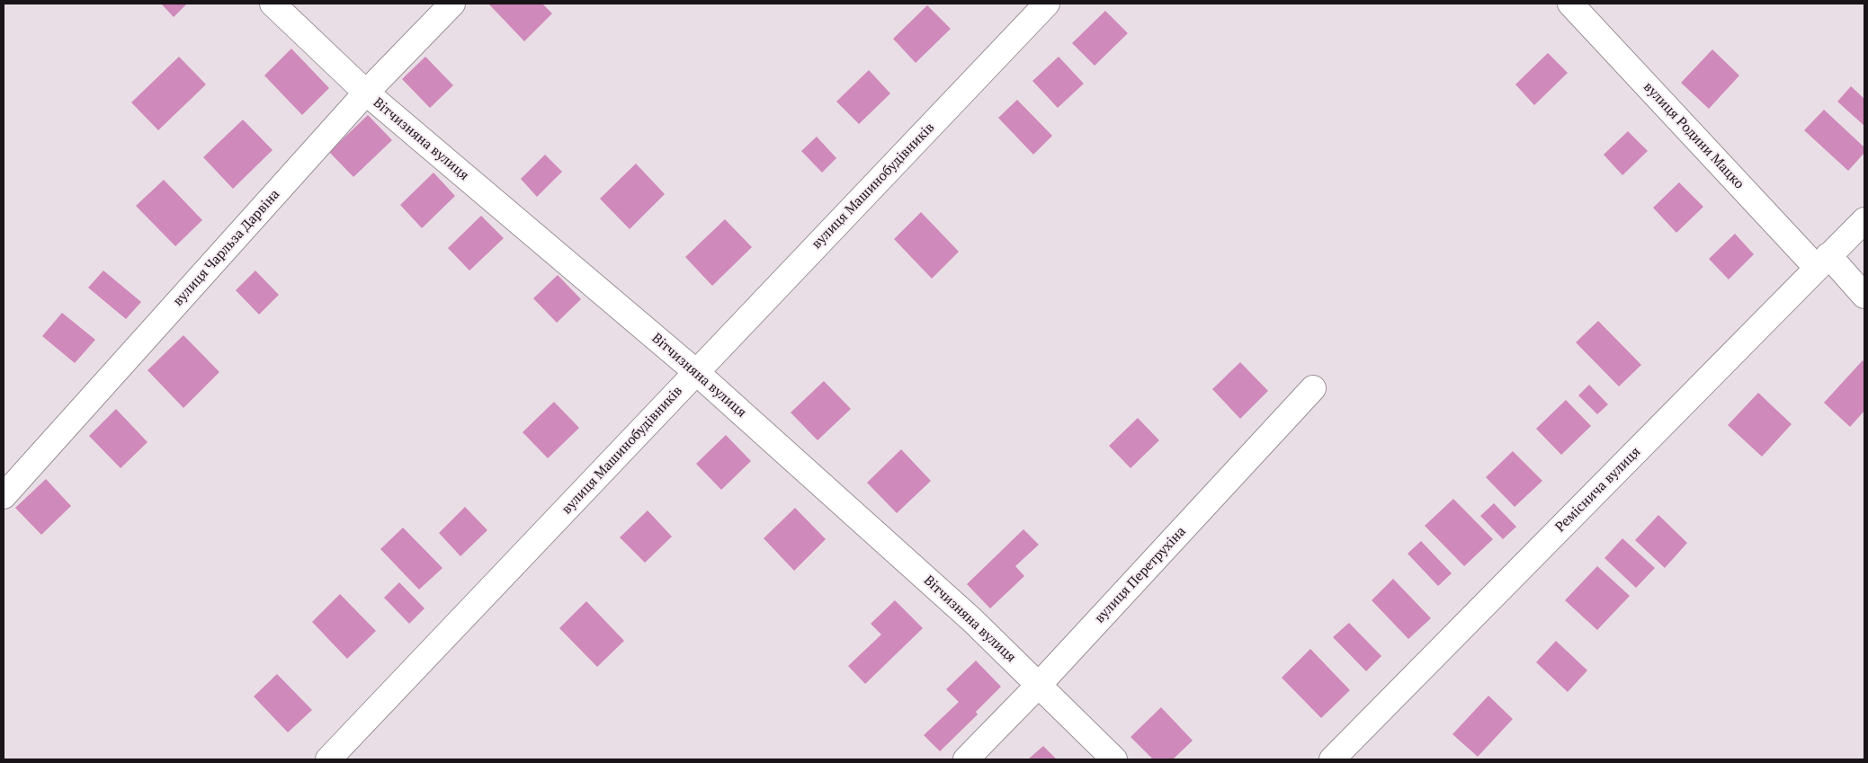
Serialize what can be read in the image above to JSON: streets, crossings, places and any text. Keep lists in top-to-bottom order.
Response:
{
  "streets": {
    "street": [
      "вулиця Родини Мацко",
      "Вітчизняна вулиця",
      "вулиця Машинобудівників",
      "вулиця Чарльза Дарвіна",
      "Реміснича вулиця",
      "вулиця Перетрухіна"
    ]
  },
  "crossings": [
    ["вулиця Родини Мацко", "Реміснича вулиця"],
    ["Вітчизняна вулиця", "вулиця Машинобудівників"],
    ["Вітчизняна вулиця", "вулиця Чарльза Дарвіна"],
    ["Вітчизняна вулиця", "вулиця Перетрухіна"]
  ]
}
